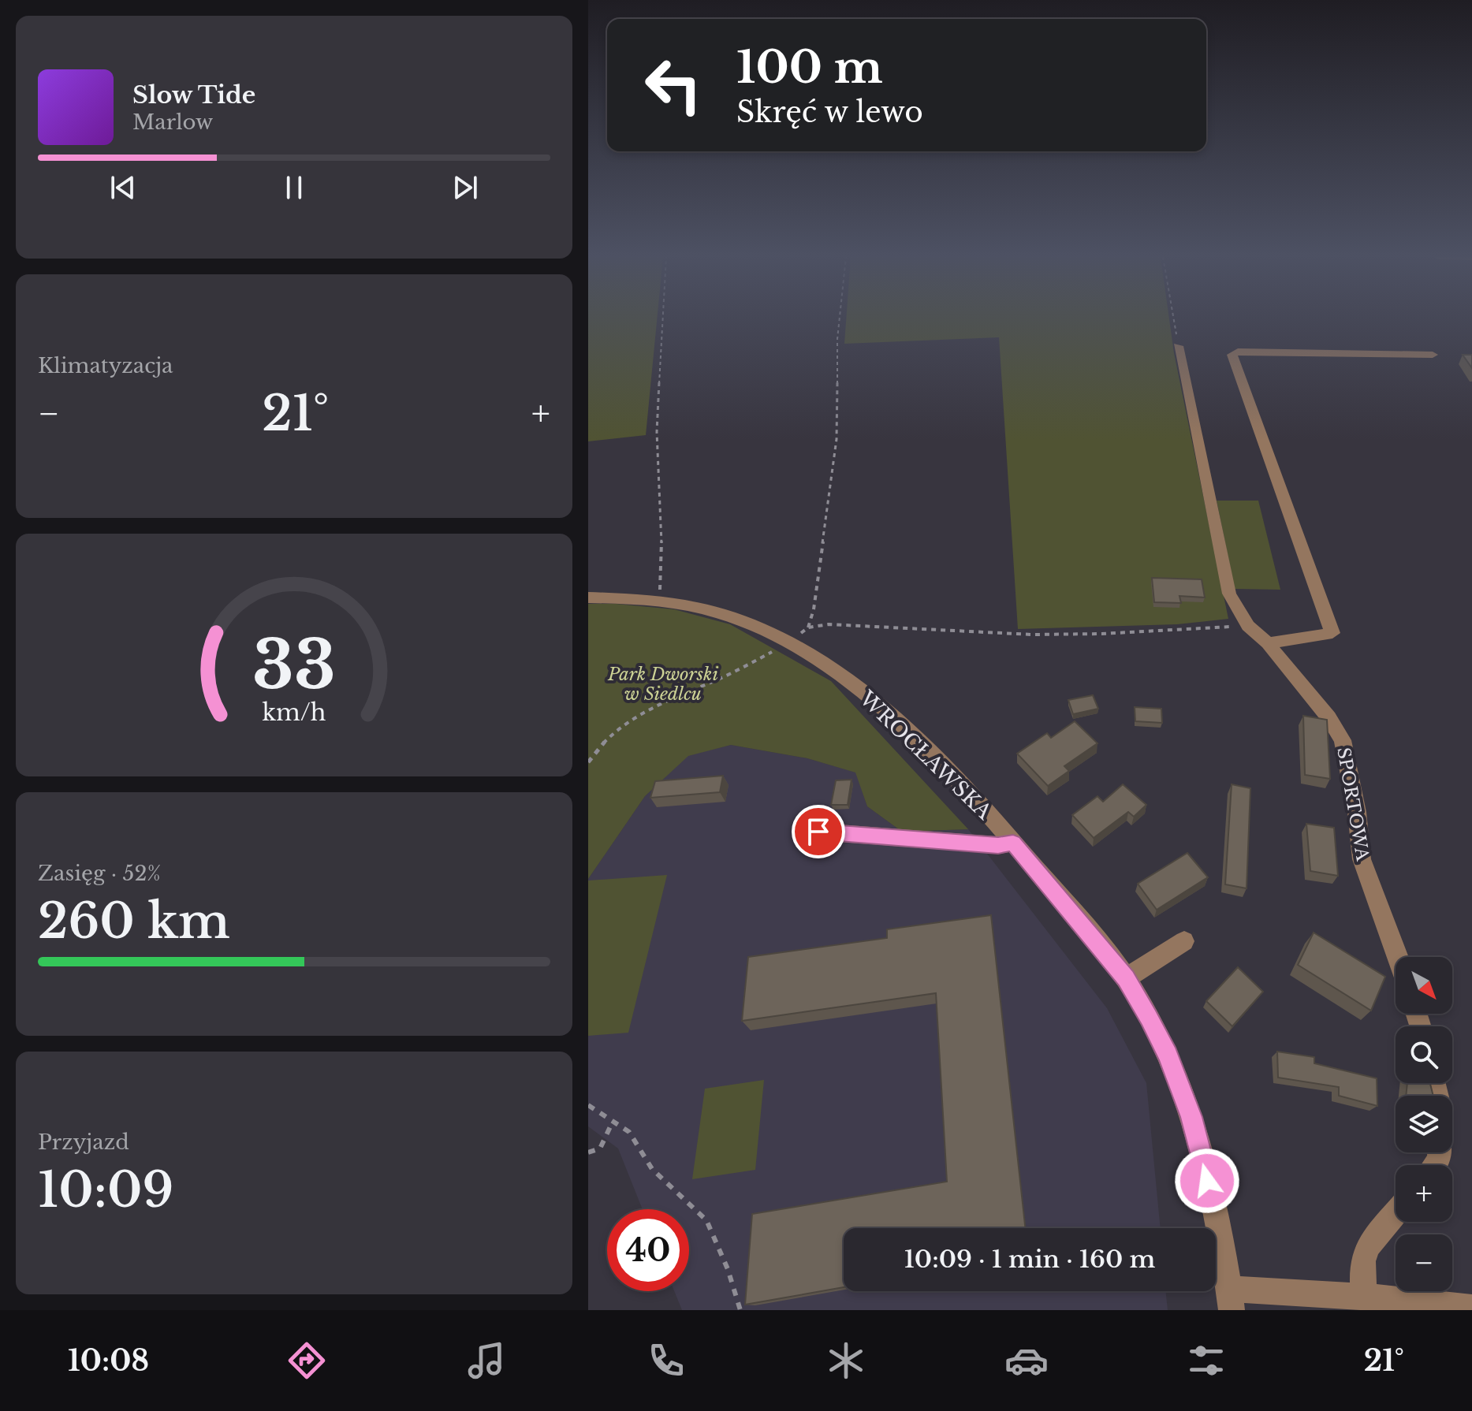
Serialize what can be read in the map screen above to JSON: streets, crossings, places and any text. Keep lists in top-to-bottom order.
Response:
{
  "streets": {
    "street": ["WROCŁAWSKA", "SPORTOWA"]
  },
  "parks": ["Park Dworski w Siedlcu"],
  "north": "bottom right",
  "page": {
    "turn": ["100 m", "Skręć w lewo"],
    "song": ["Slow Tide", "Marlow"],
    "tile": [
      "Klimatyzacja",
      ["Zasięg · 52%", "260 km"],
      ["Przyjazd", "10:09"]
    ],
    "heat": ["−", "21°", "+"],
    "map_buttons": ["+", "−"],
    "limit": "40",
    "trip": "10:09 · 1 min · 160 m",
    "tabs": ["10:08", "21°"],
    "gauge": ["33", "km/h"]
  }
}
